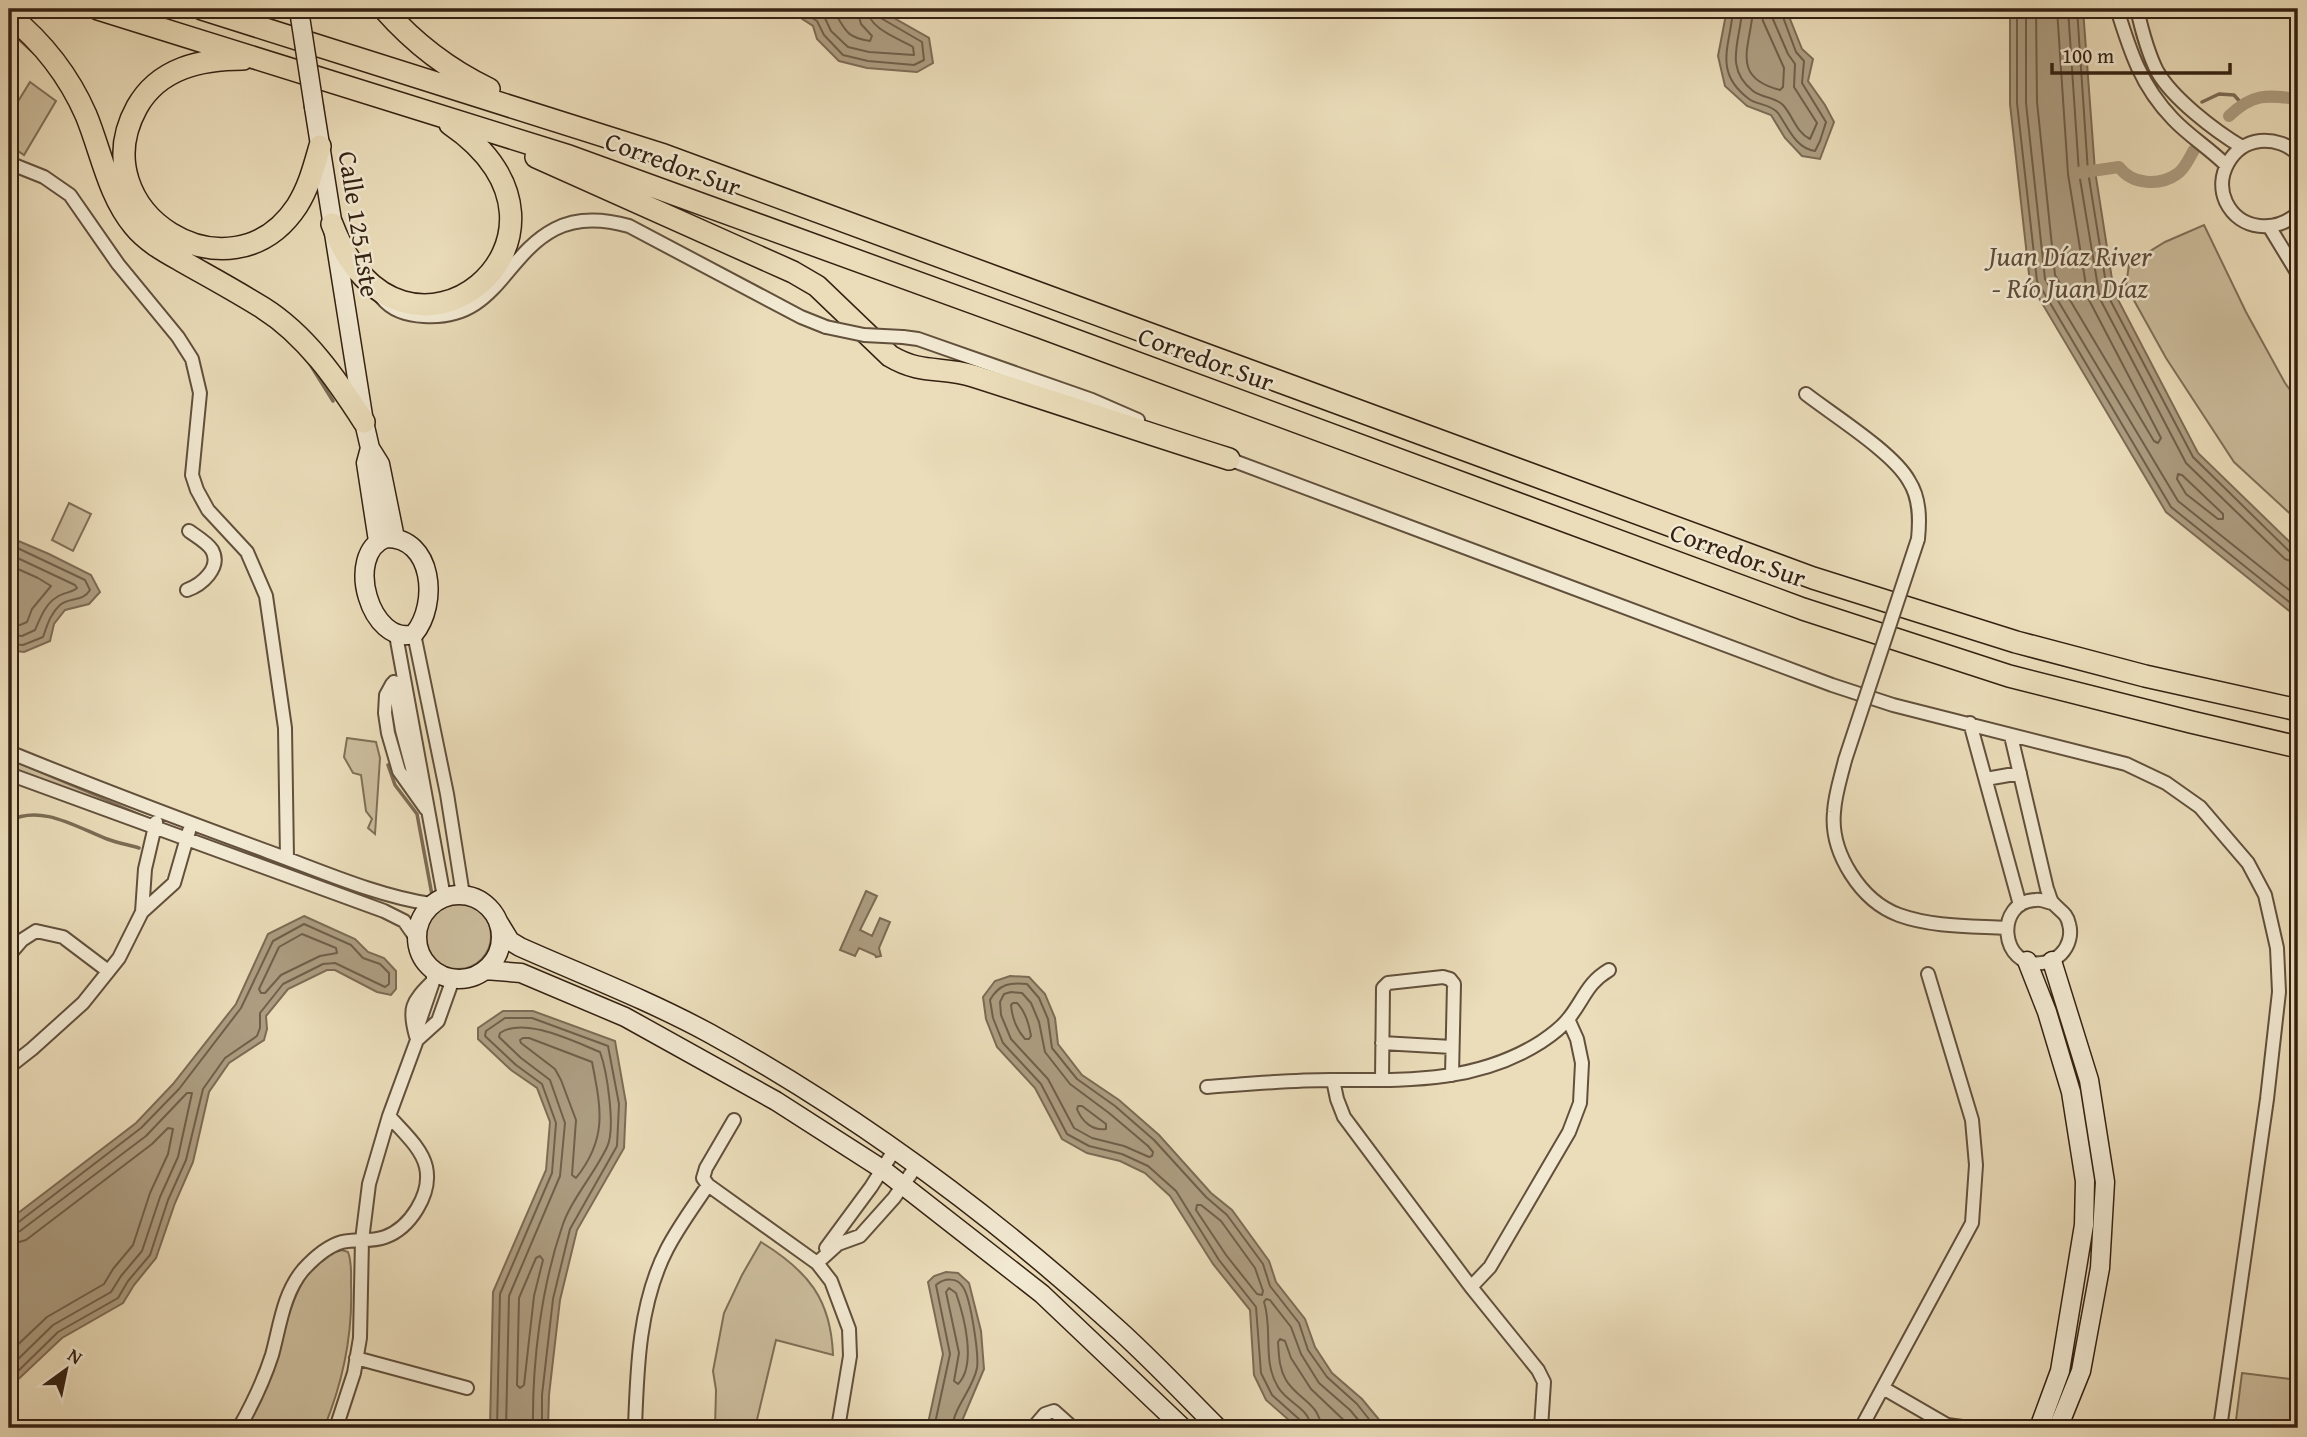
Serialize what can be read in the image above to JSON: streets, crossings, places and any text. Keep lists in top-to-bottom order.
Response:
{
  "streets": {
    "highway": ["Corredor Sur"],
    "street": ["Calle 125 Este"]
  },
  "water": ["Juan Díaz River - Río Juan Díaz"],
  "scale_bar": "100 m",
  "north": "top right"
}
